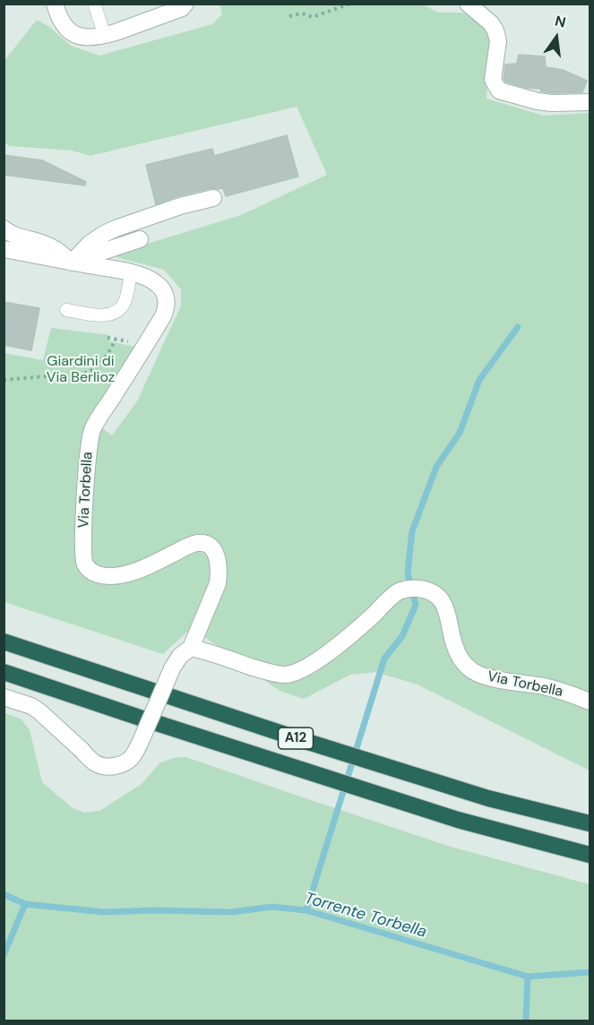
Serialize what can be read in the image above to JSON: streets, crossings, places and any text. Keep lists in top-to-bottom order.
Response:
{
  "streets": {
    "highway": ["A12"],
    "street": ["Via Torbella"]
  },
  "water": ["Torrente Torbella"],
  "parks": ["Giardini di Via Berlioz"],
  "north": "top"
}
